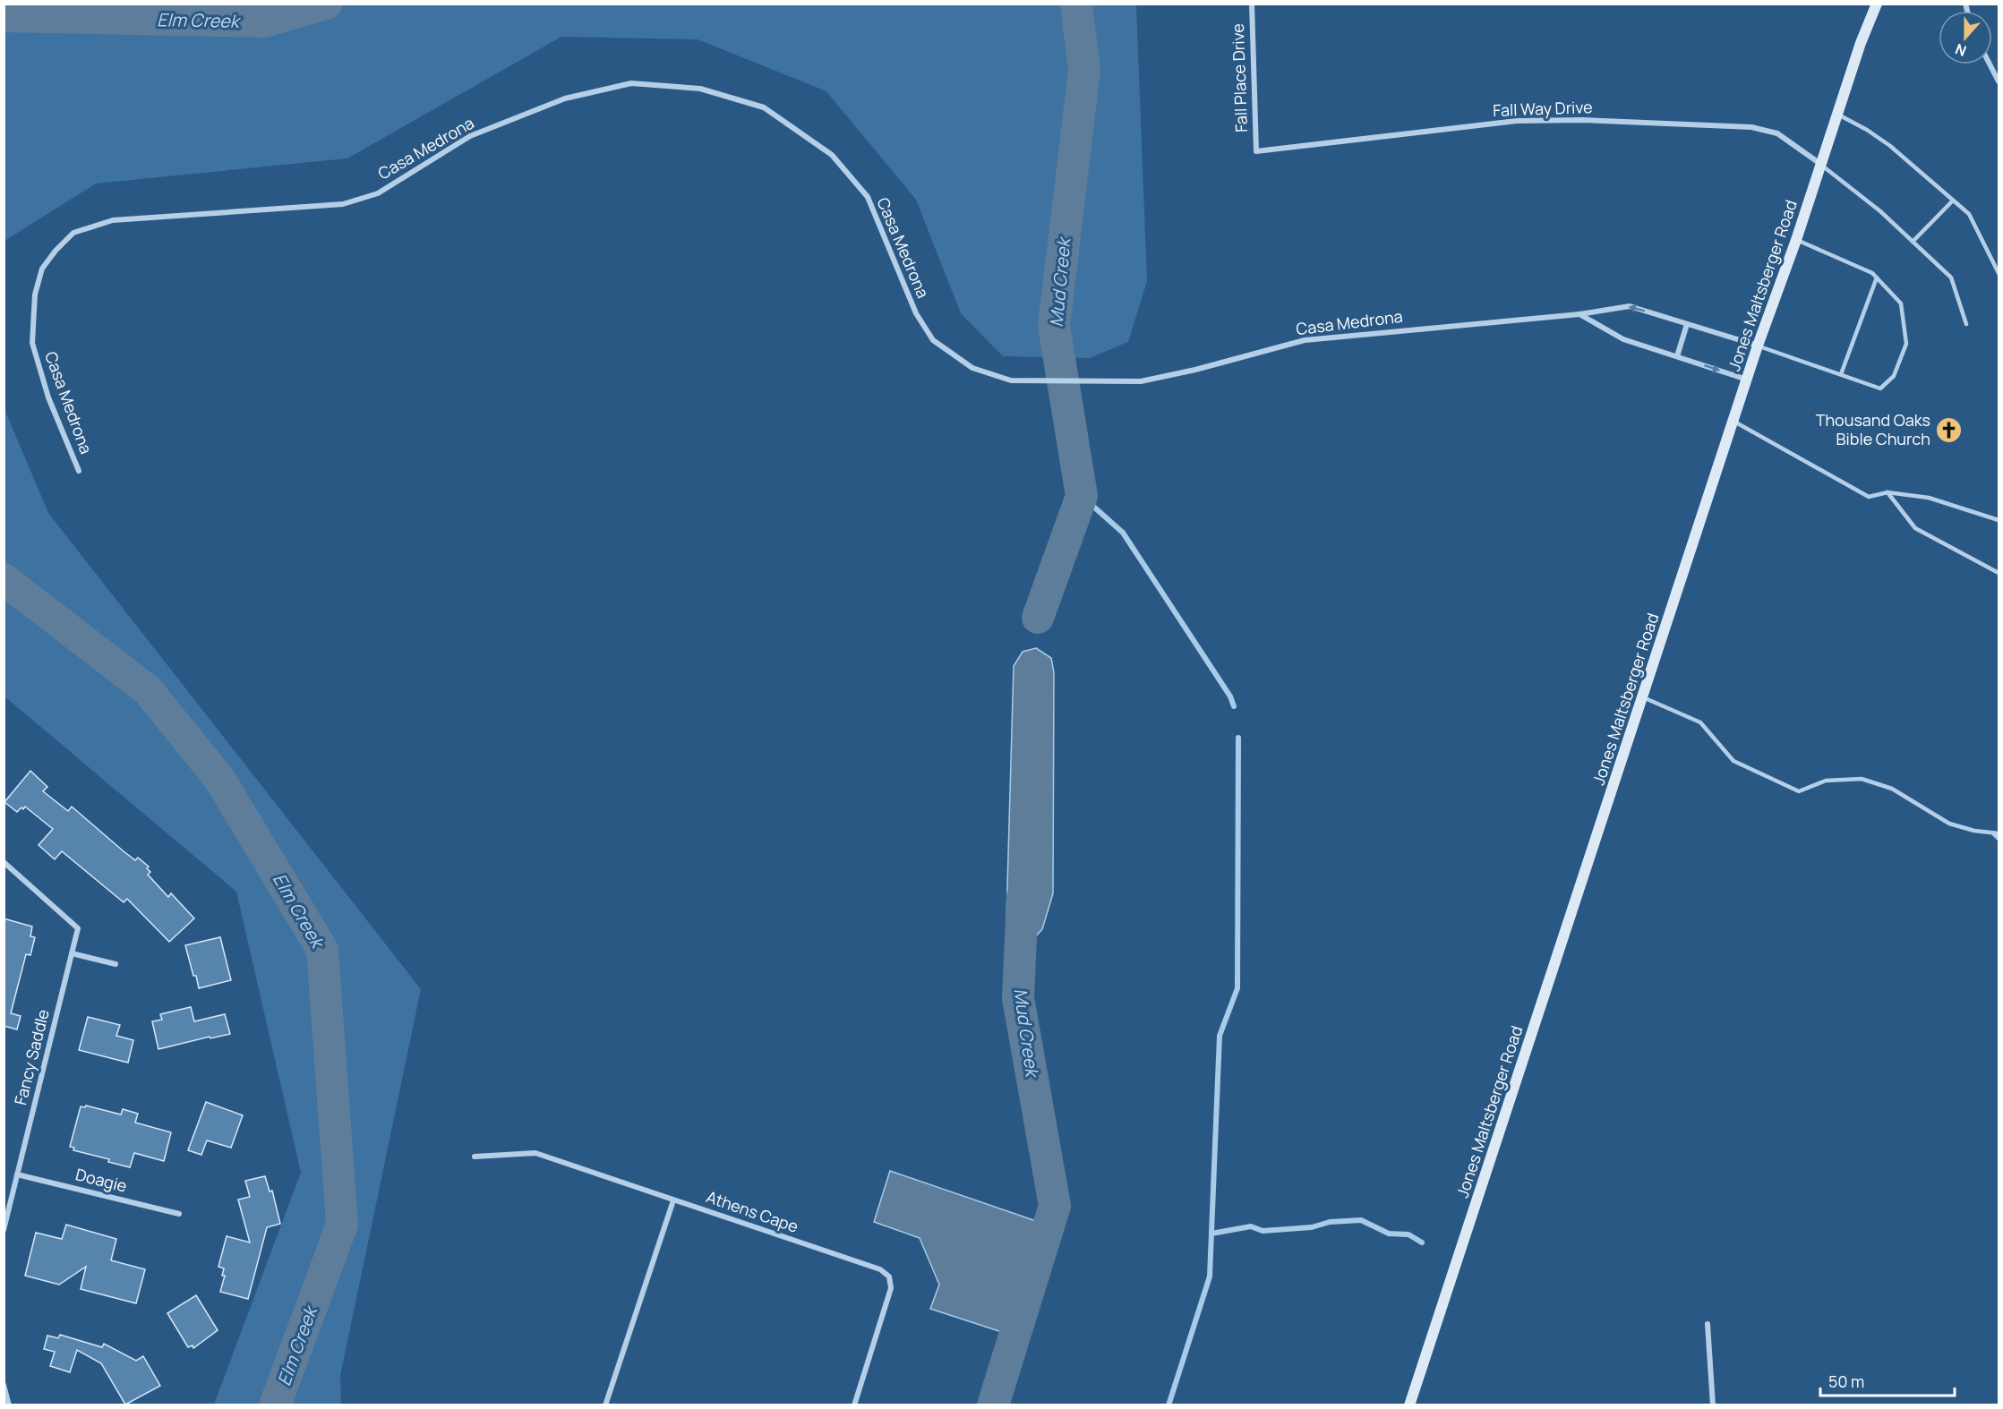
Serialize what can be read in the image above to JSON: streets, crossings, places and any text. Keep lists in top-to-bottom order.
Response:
{
  "streets": {
    "main road": ["Jones Maltsberger Road"],
    "street": [
      "Fall Place Drive",
      "Fall Way Drive",
      "Casa Medrona",
      "Fancy Saddle",
      "Doagie",
      "Athens Cape"
    ]
  },
  "crossings": [
    ["Fall Place Drive", "Fall Way Drive"],
    ["Fall Way Drive", "Jones Maltsberger Road"],
    ["Casa Medrona", "Jones Maltsberger Road"],
    ["Fancy Saddle", "Doagie"]
  ],
  "water": ["Elm Creek", "Mud Creek"],
  "places": {
    "church": ["Thousand Oaks Bible Church"]
  },
  "scale_bar": "50 m",
  "north": "bottom"
}
